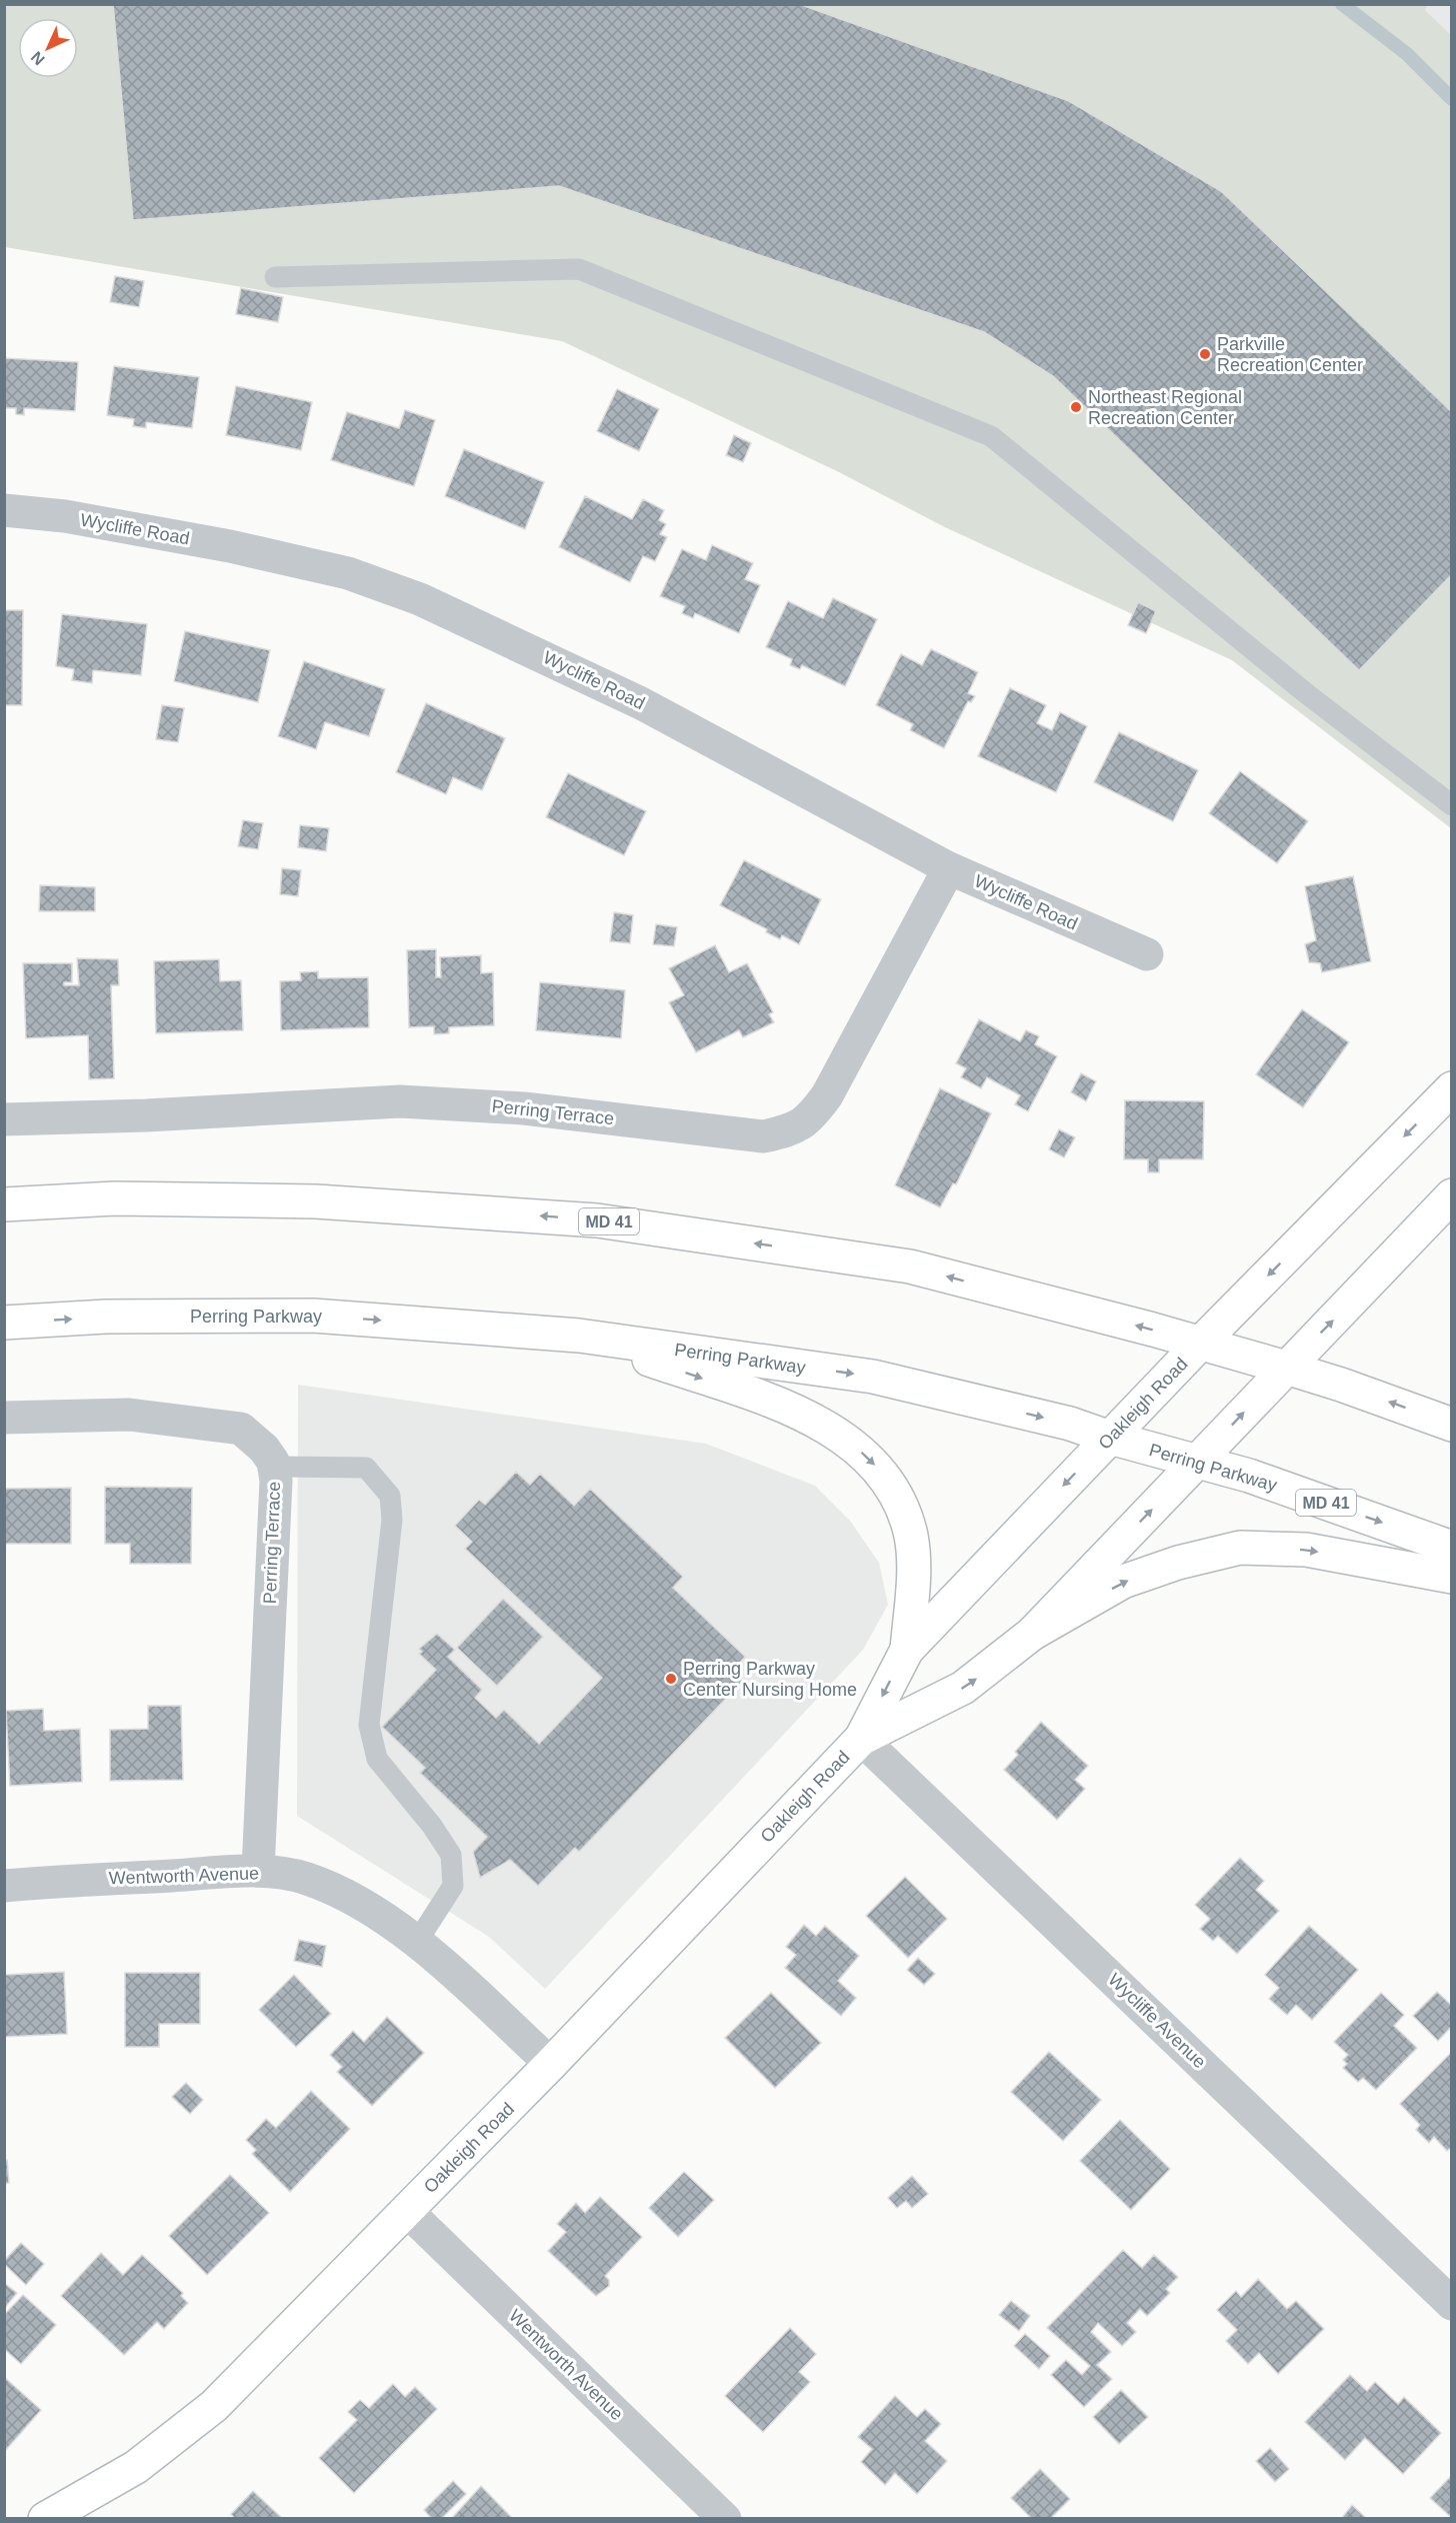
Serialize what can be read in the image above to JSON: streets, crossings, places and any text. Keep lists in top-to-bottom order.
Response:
{
  "streets": {
    "main road": ["MD 41", "Perring Parkway", "Oakleigh Road"],
    "street": [
      "Wycliffe Road",
      "Perring Terrace",
      "Wentworth Avenue",
      "Wycliffe Avenue"
    ]
  },
  "crossings": [
    ["Wycliffe Road", "Perring Terrace"],
    ["Perring Terrace", "Wentworth Avenue"],
    ["MD 41", "Oakleigh Road"],
    ["Perring Parkway", "Oakleigh Road"],
    ["Oakleigh Road", "Wentworth Avenue"],
    ["Oakleigh Road", "Wycliffe Avenue"]
  ],
  "places": ["Parkville Recreation Center", "Northeast Regional Recreation Center", "Perring Parkway Center Nursing Home"],
  "north": "bottom left"
}
